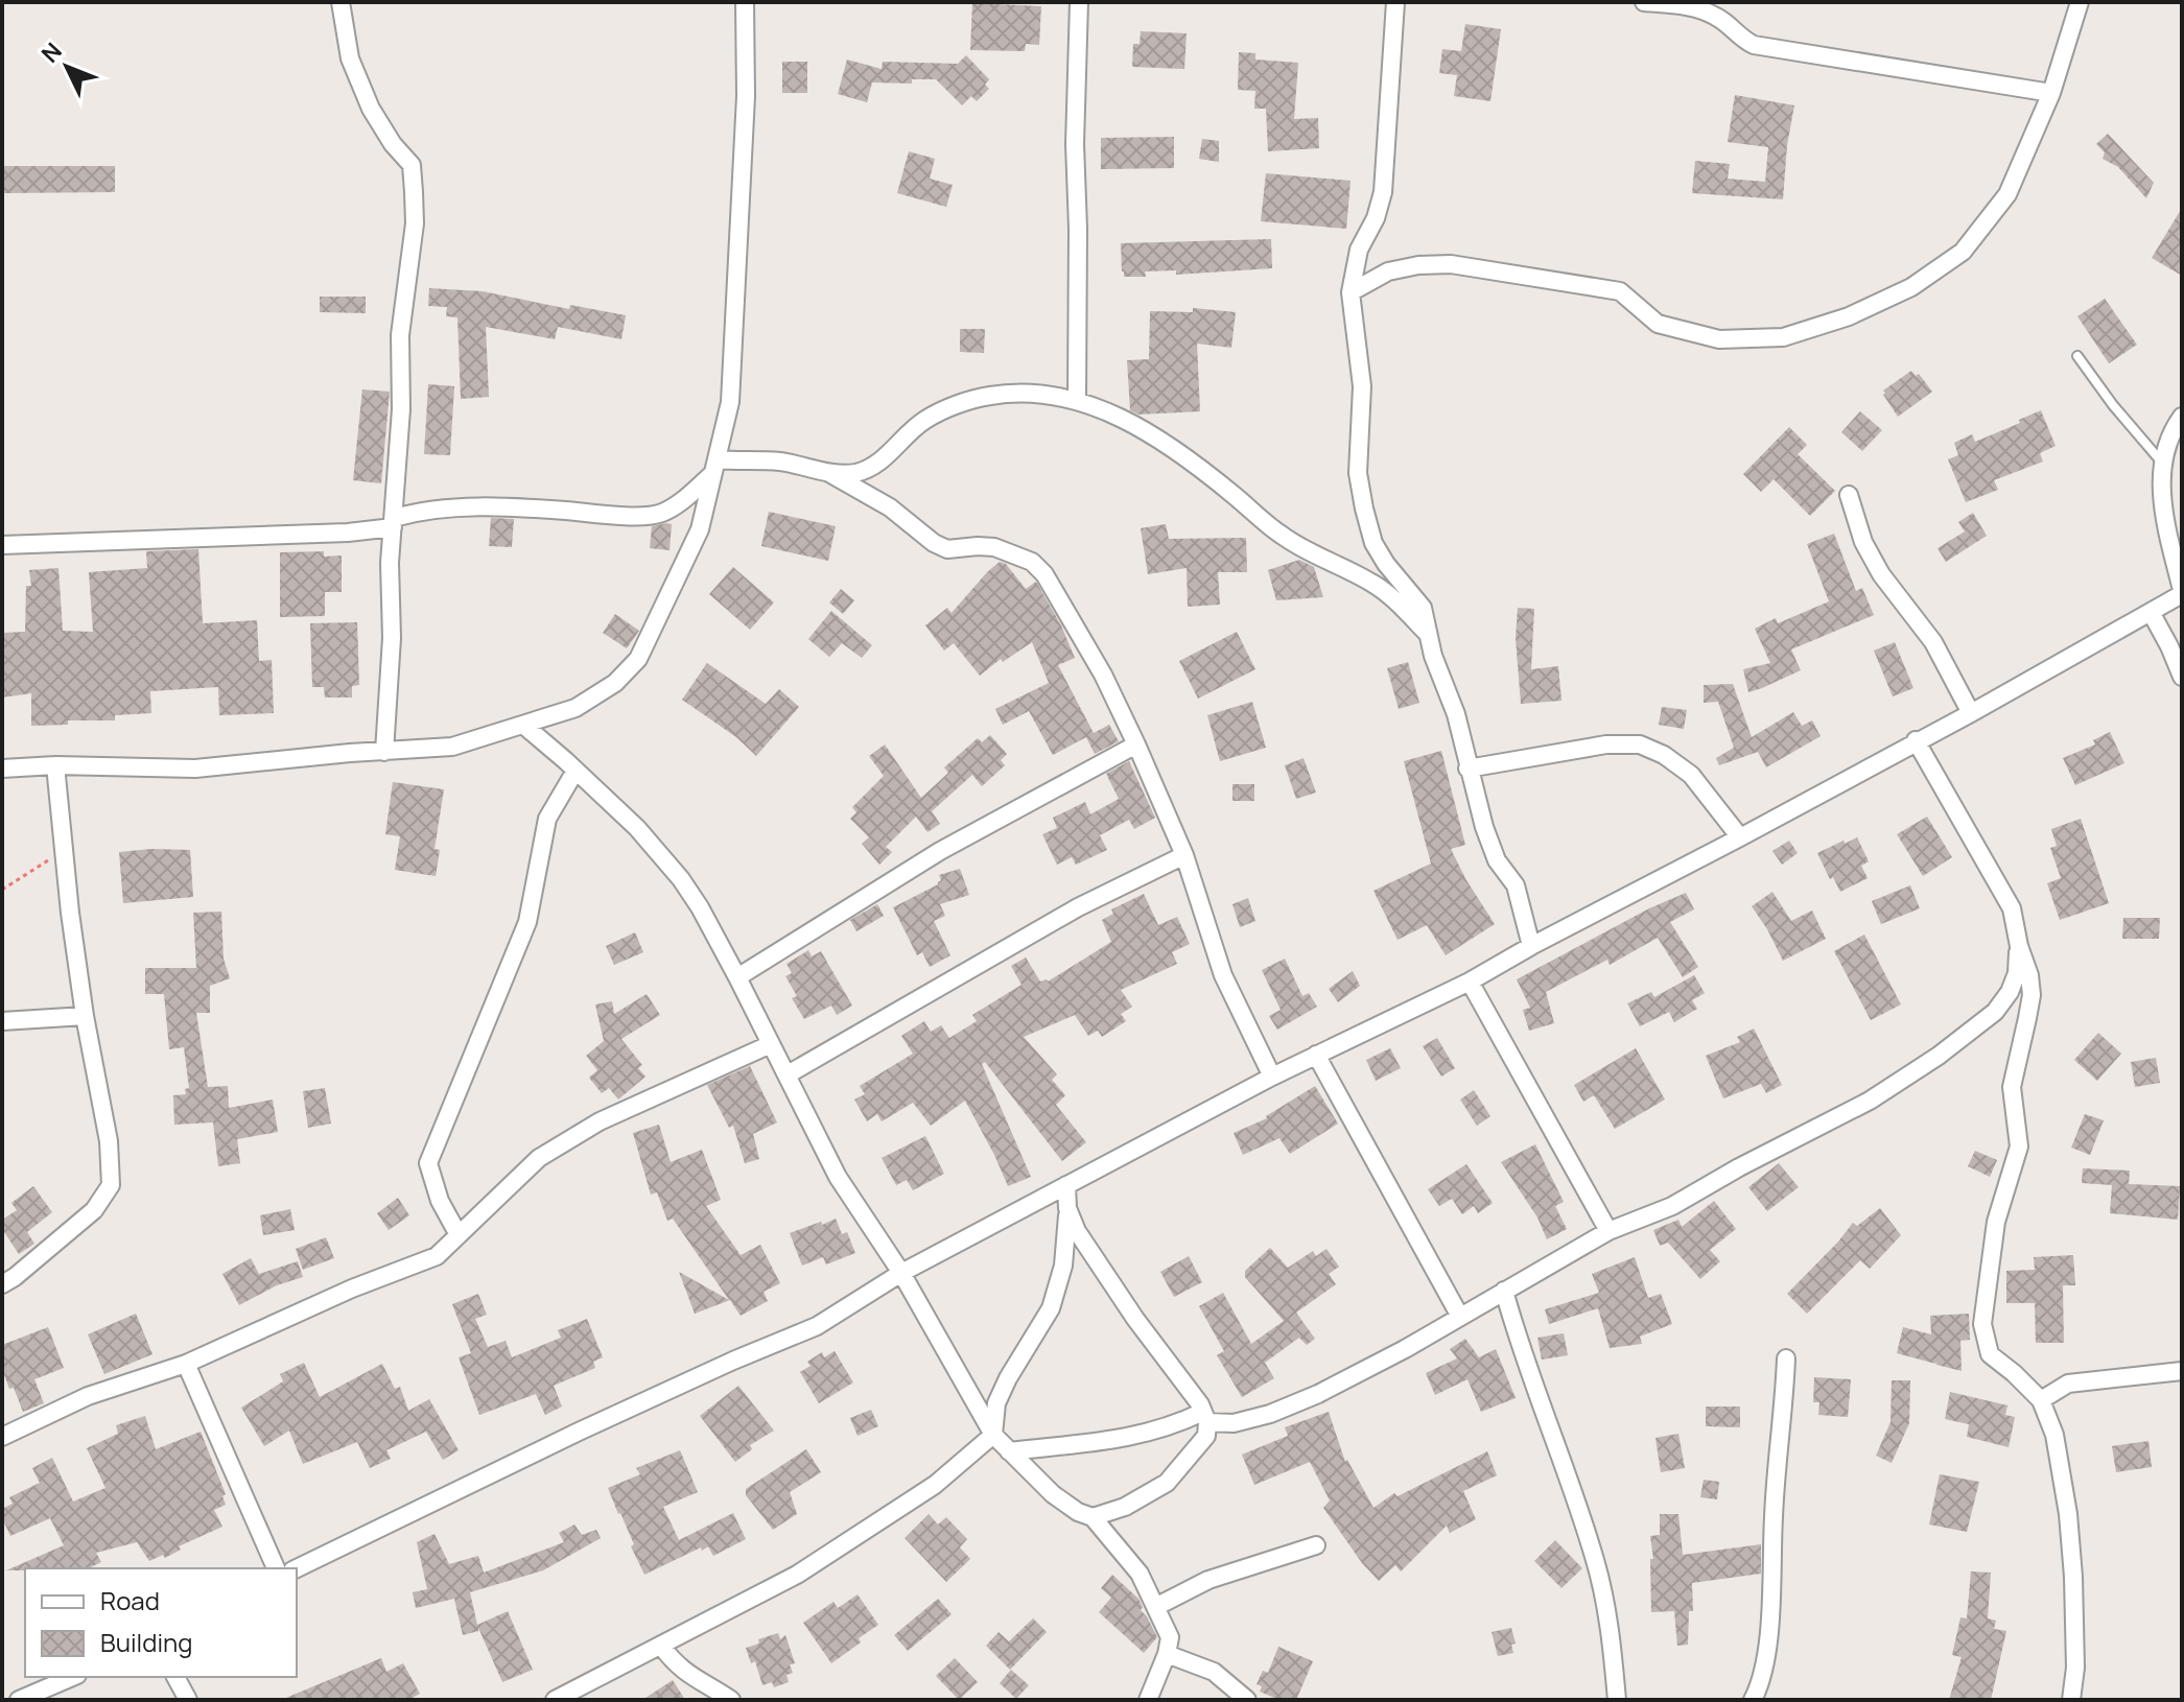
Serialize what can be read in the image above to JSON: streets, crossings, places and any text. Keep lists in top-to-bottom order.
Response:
{
  "legend": ["Road", "Building"],
  "north": "top left"
}
